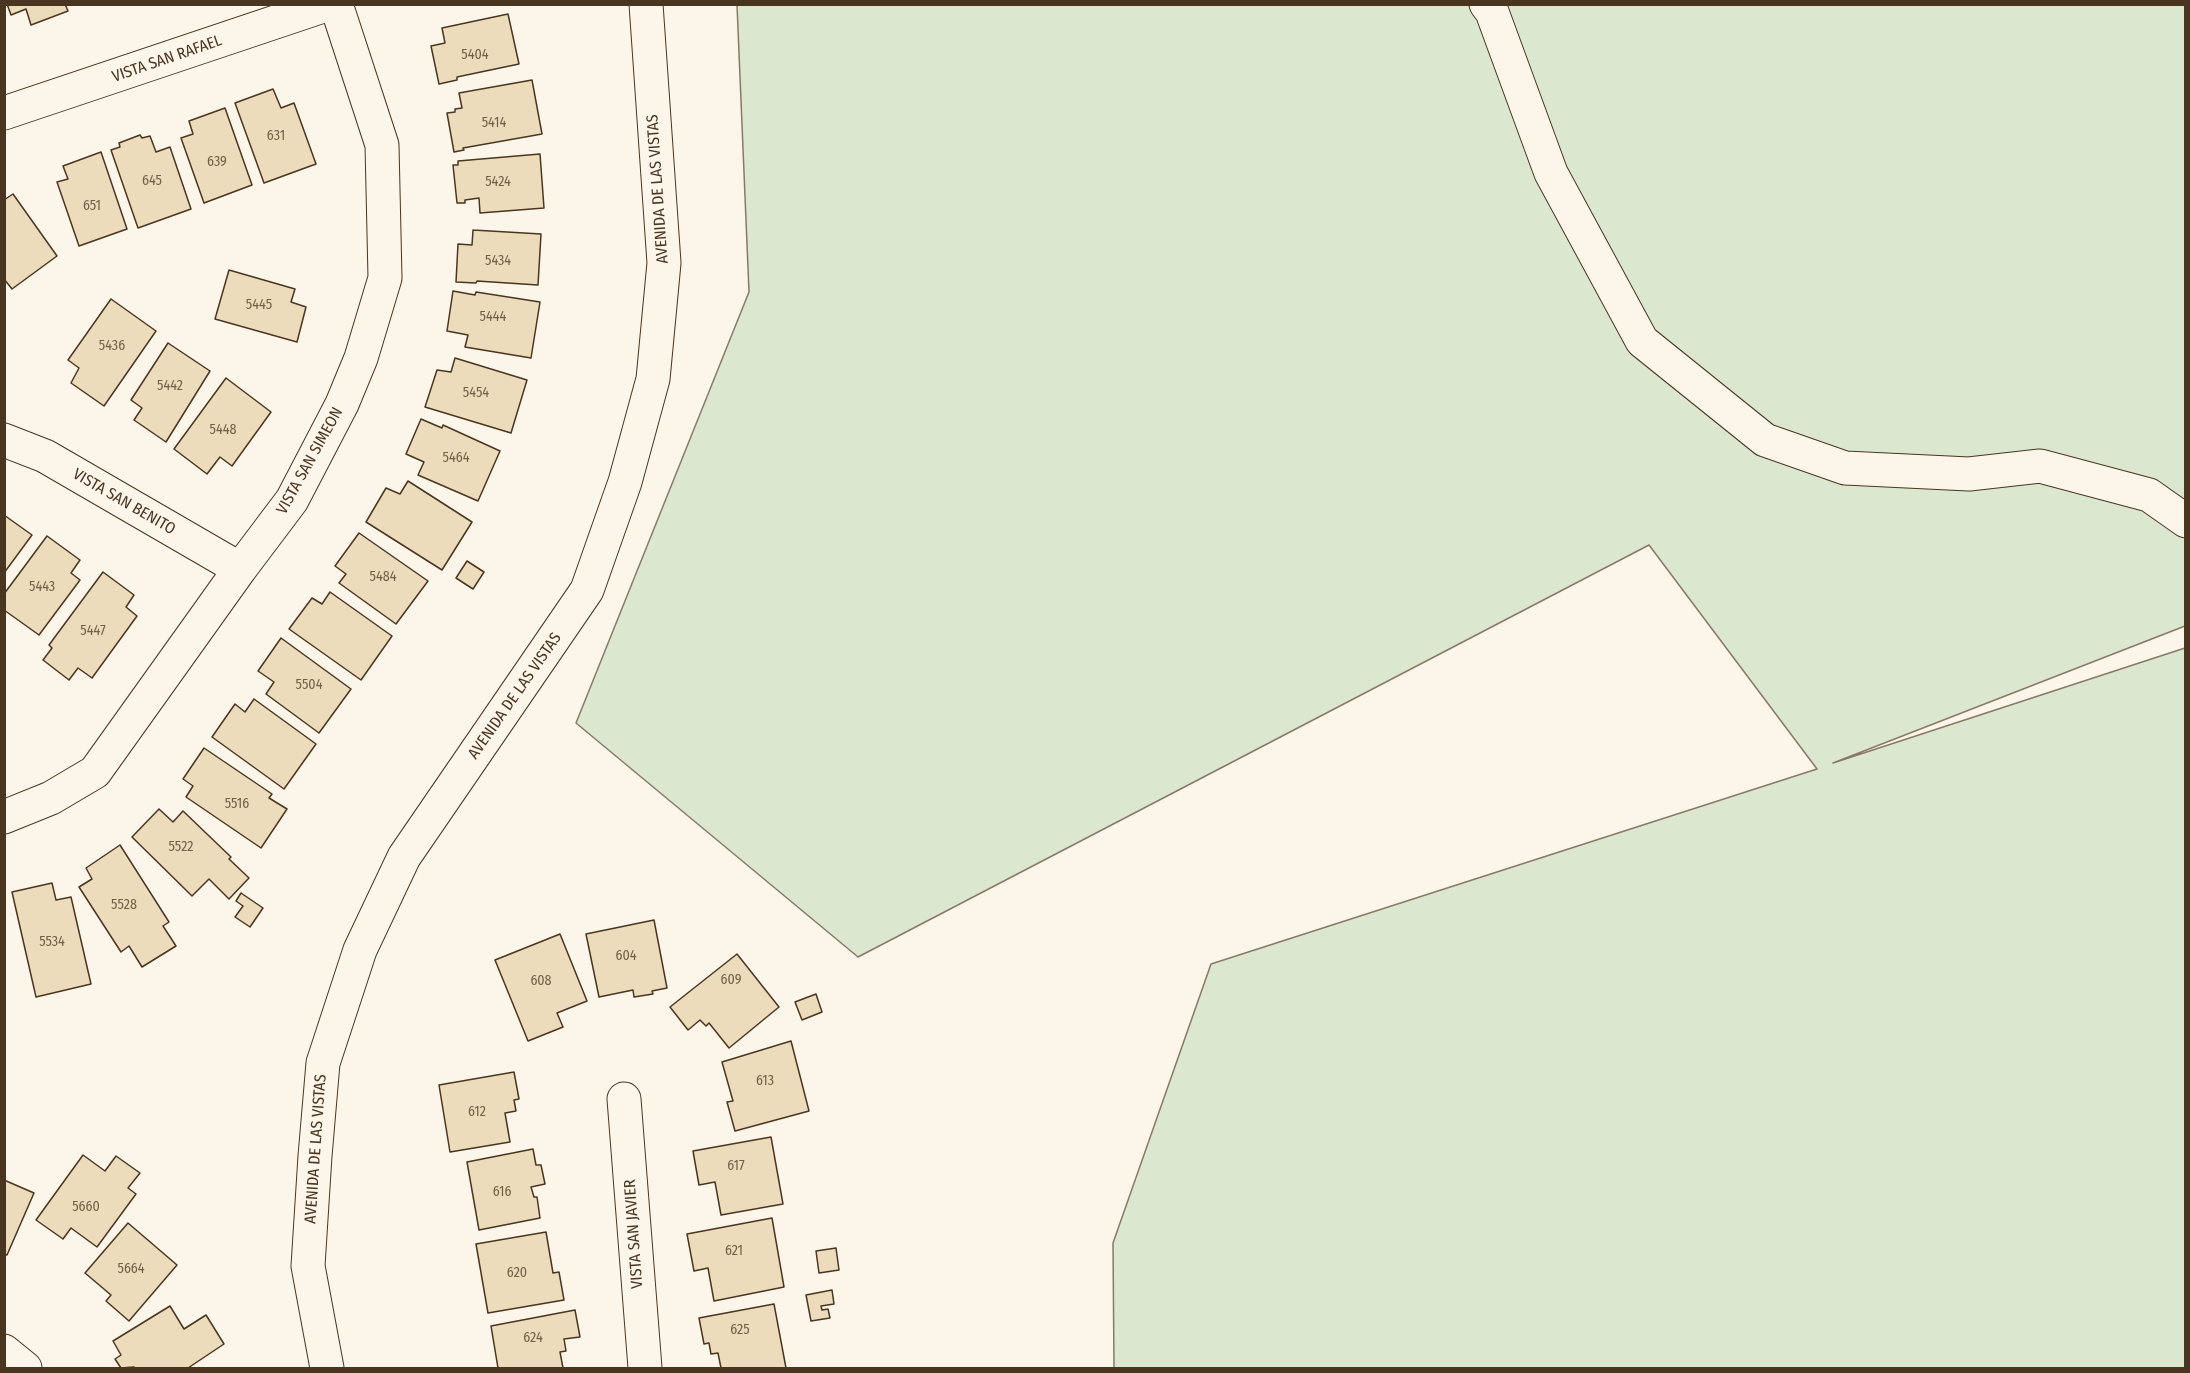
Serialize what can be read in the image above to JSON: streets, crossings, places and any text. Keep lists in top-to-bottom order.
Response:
{
  "streets": {
    "street": [
      "VISTA SAN RAFAEL",
      "AVENIDA DE LAS VISTAS",
      "VISTA SAN SIMEON",
      "VISTA SAN BENITO",
      "VISTA SAN JAVIER"
    ]
  },
  "crossings": [
    ["VISTA SAN SIMEON", "VISTA SAN BENITO"]
  ],
  "house_numbers": [
    "5404",
    "5414",
    "631",
    "639",
    "645",
    "5424",
    "651",
    "5434",
    "5445",
    "5444",
    "5436",
    "5442",
    "5454",
    "5448",
    "5464",
    "5484",
    "5443",
    "5447",
    "5504",
    "5516",
    "5522",
    "5528",
    "5534",
    "604",
    "609",
    "608",
    "613",
    "612",
    "617",
    "616",
    "5660",
    "621",
    "5664",
    "620",
    "625",
    "624"
  ]
}
